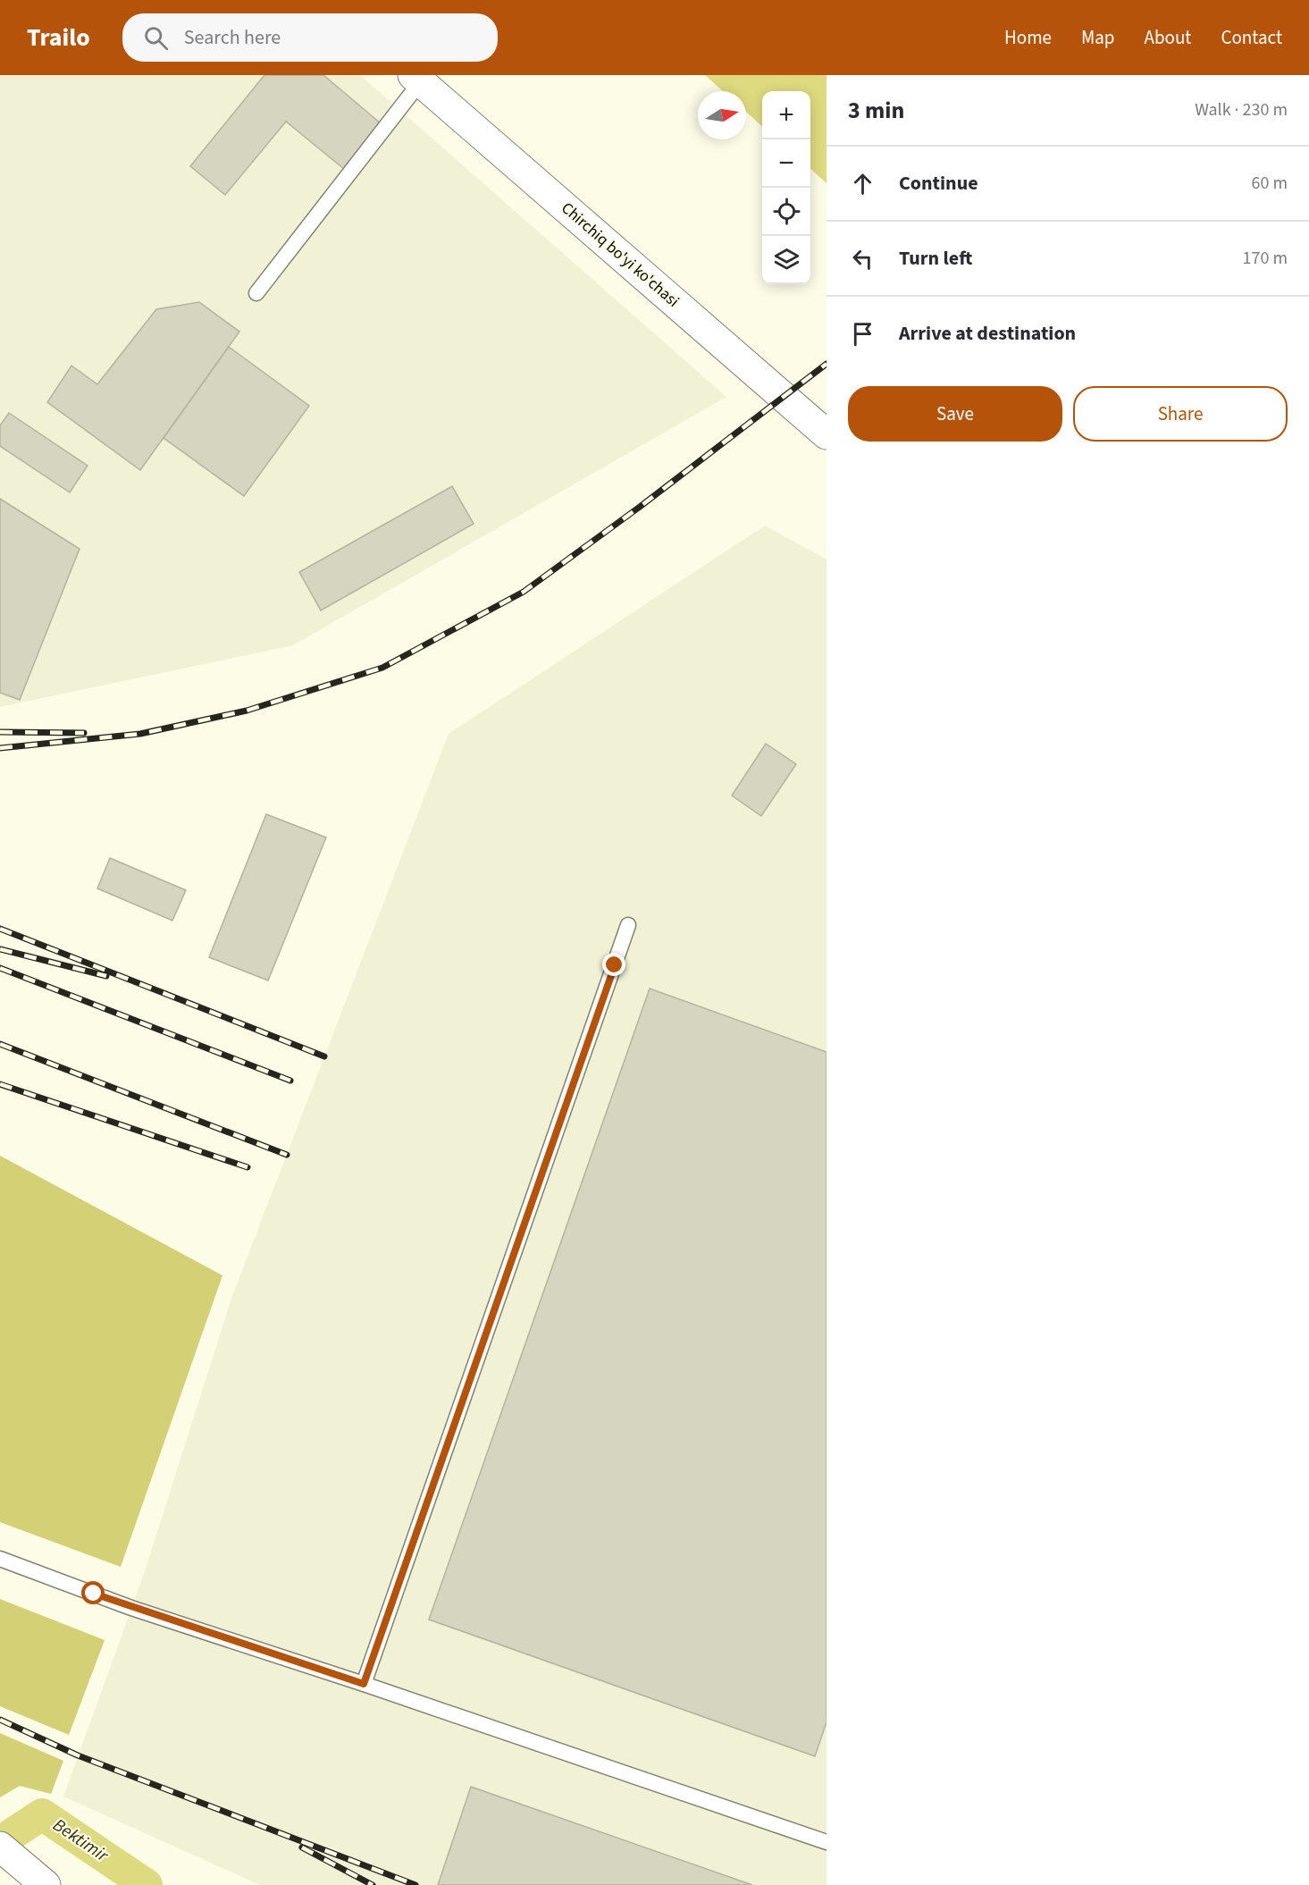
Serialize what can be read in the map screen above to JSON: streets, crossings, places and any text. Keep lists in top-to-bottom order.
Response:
{
  "streets": {
    "street": ["Chirchiq bo'yi ko'chasi"]
  },
  "water": ["Bektimir"],
  "north": "right",
  "page": {
    "header": "Trailo",
    "search": "Search here",
    "nav": [
      "Home",
      "Map",
      "About",
      "Contact"
    ],
    "heading": ["3 min", "Walk · 230 m"],
    "map_buttons": ["+", "−"],
    "list": [
      ["Continue", "60 m"],
      ["Turn left", "170 m"],
      "Arrive at destination"
    ],
    "buttons": ["Save", "Share"]
  }
}
